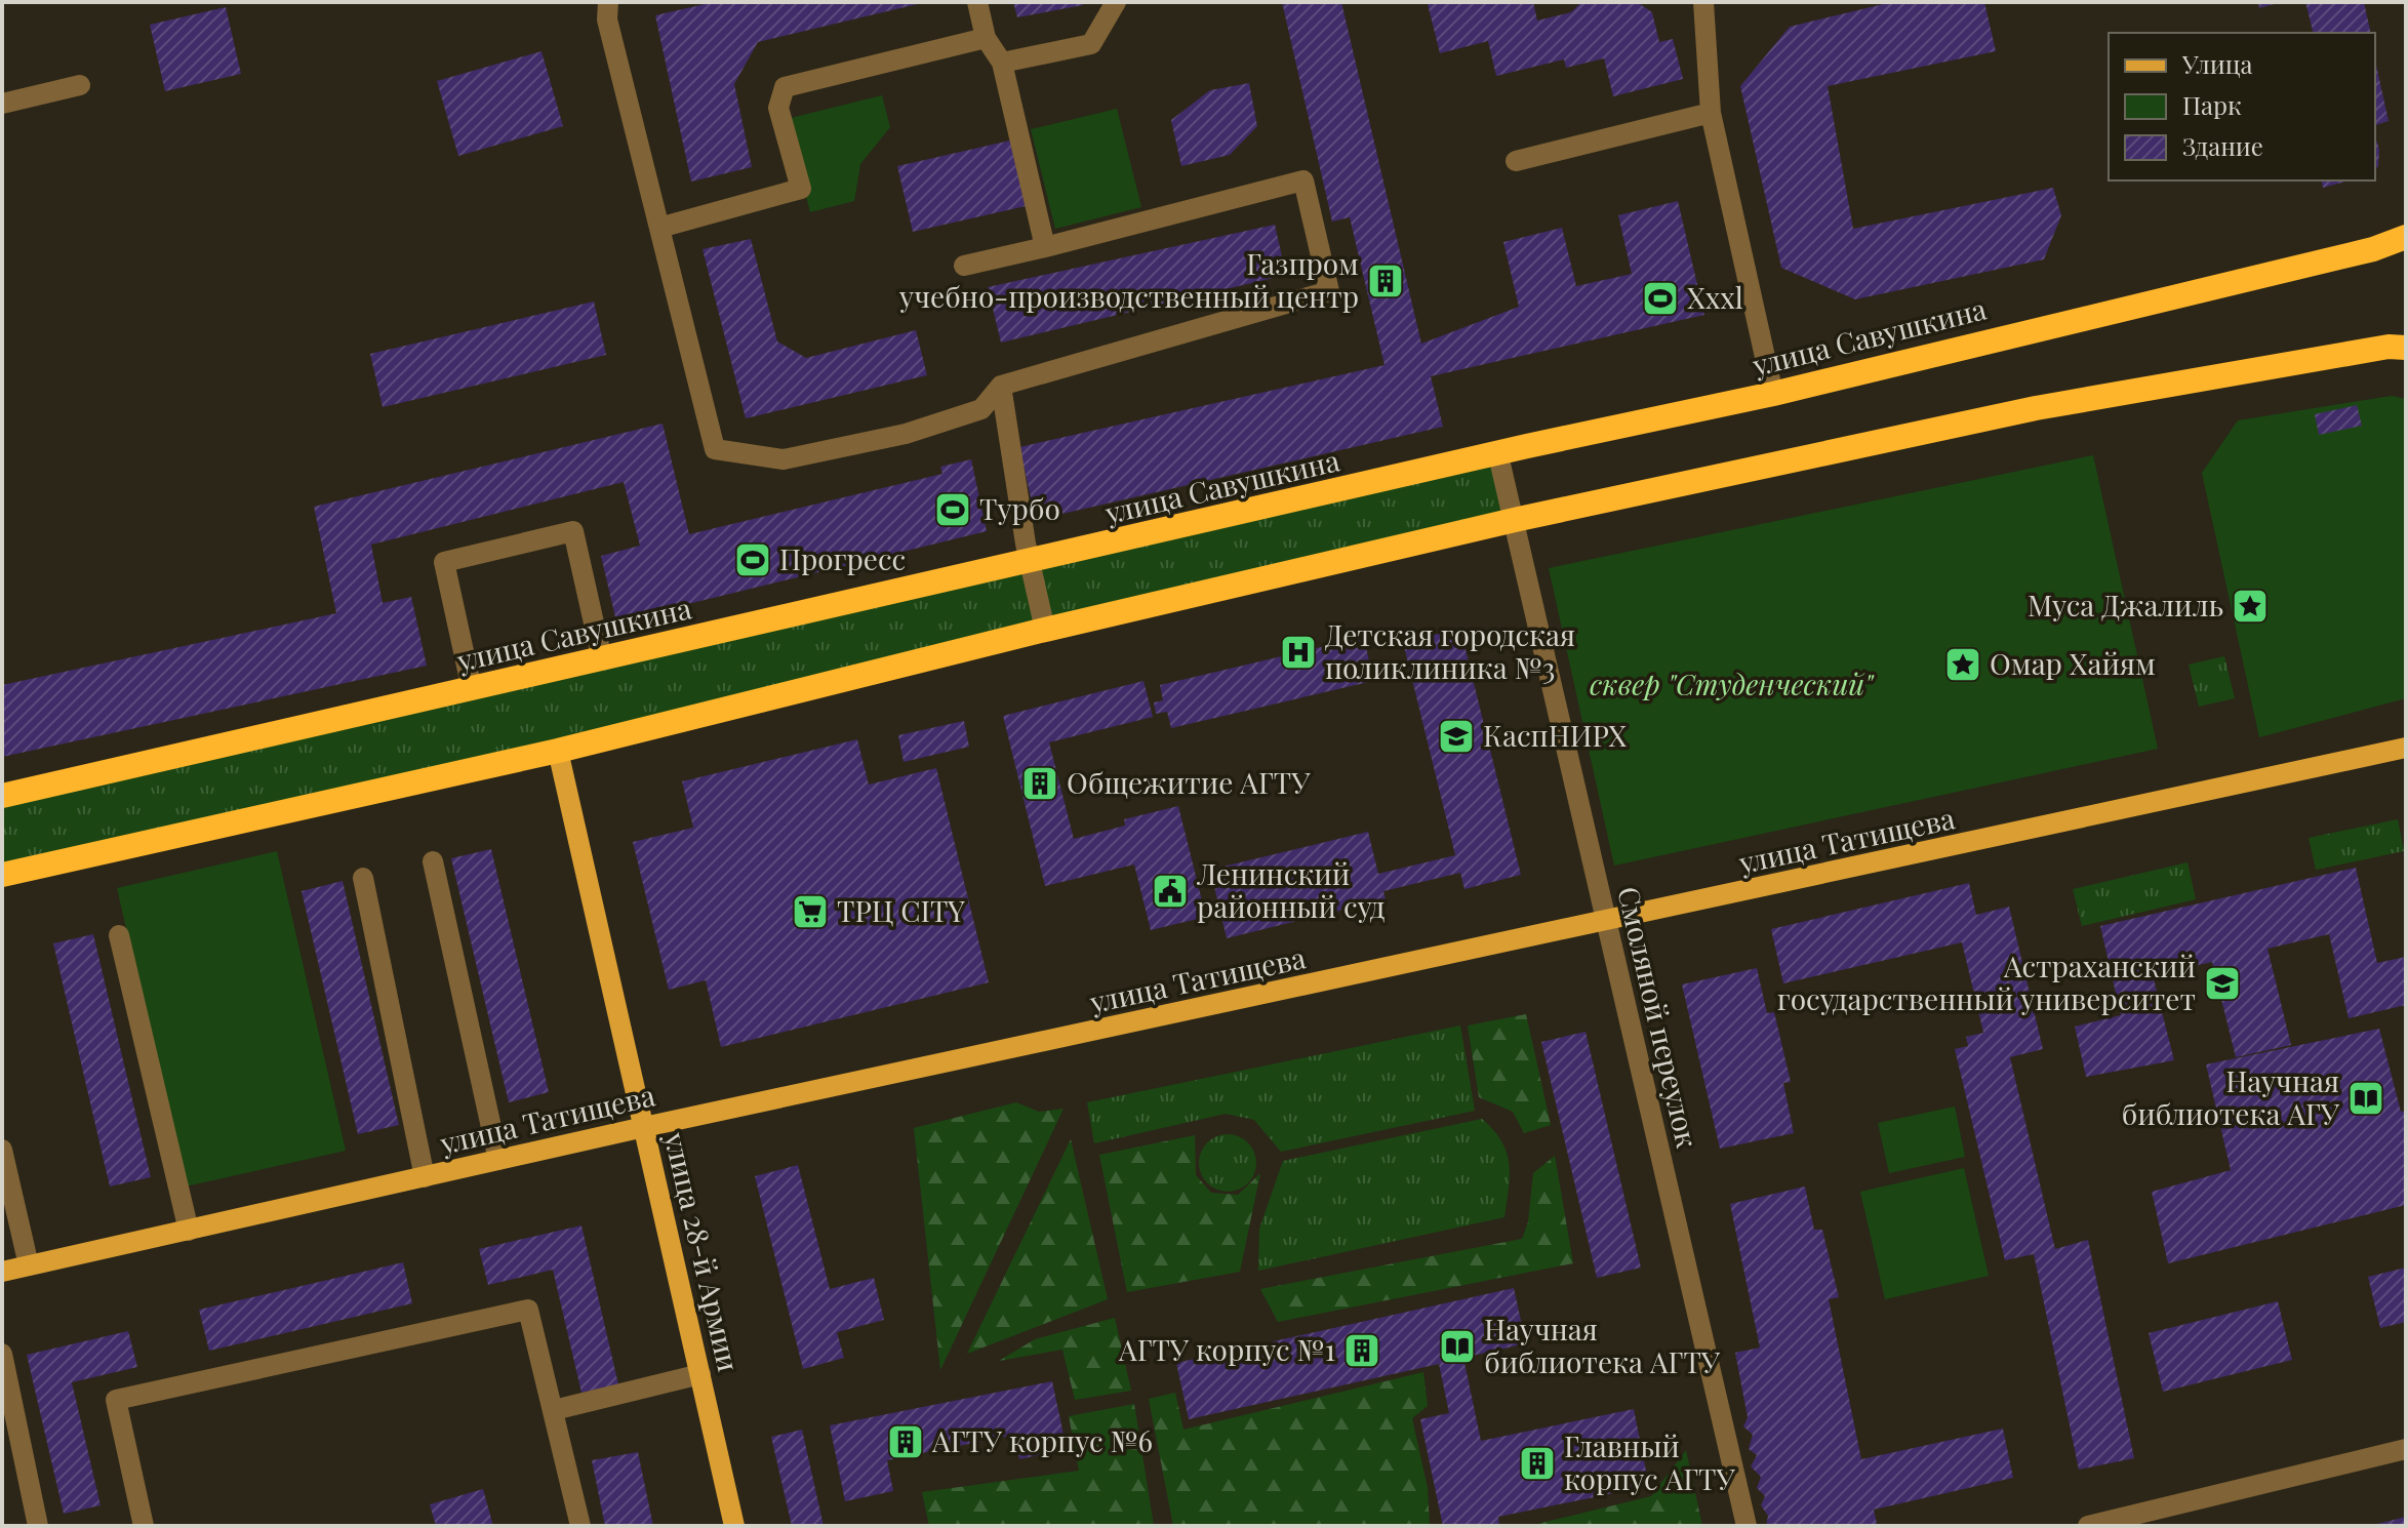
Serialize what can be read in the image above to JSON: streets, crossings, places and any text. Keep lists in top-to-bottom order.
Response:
{
  "streets": {
    "highway": ["улица Савушкина"],
    "main road": ["улица Татищева", "улица 28-й Армии"],
    "street": ["Смоляной переулок"]
  },
  "crossings": [
    ["улица Савушкина", "Смоляной переулок"],
    ["улица Татищева", "Смоляной переулок"],
    ["улица Татищева", "улица 28-й Армии"]
  ],
  "parks": ["сквер \"Студенческий\""],
  "places": {
    "building": [
      "Газпром учебно-производственный центр",
      "Общежитие АГТУ",
      "АГТУ корпус №1",
      "АГТУ корпус №6",
      "Главный корпус АГТУ"
    ],
    "sports": ["Xxxl", "Турбо", "Прогресс"],
    "place": ["Муса Джалиль", "Омар Хайям"],
    "hospital": ["Детская городская поликлиника №3"],
    "school or university": ["КаспНИРХ", "Астраханский государственный университет"],
    "public building": ["Ленинский районный суд"],
    "supermarket": ["ТРЦ CITY"],
    "library": ["Научная библиотека АГУ", "Научная библиотека АГТУ"]
  },
  "legend": ["Улица", "Парк", "Здание"]
}
